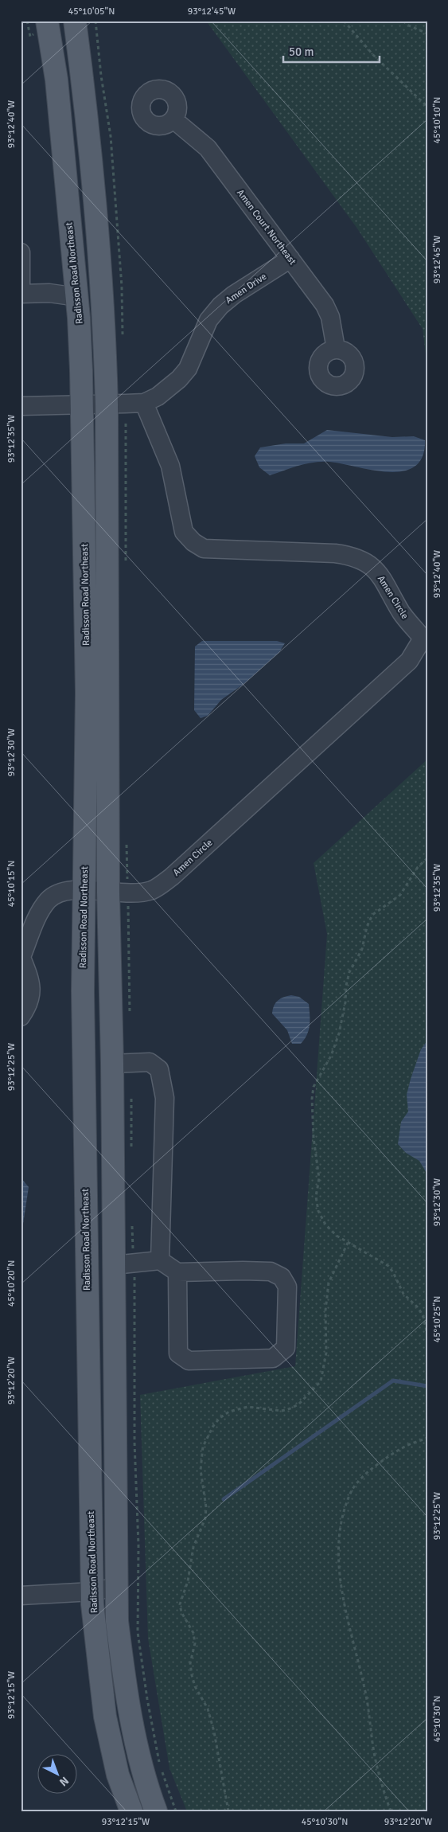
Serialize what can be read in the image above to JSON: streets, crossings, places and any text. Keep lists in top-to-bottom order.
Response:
{
  "streets": {
    "main road": ["Radisson Road Northeast"],
    "street": ["Amen Court Northeast", "Amen Drive", "Amen Circle"]
  },
  "crossings": [
    ["Amen Court Northeast", "Amen Drive"],
    ["Radisson Road Northeast", "Amen Drive"],
    ["Radisson Road Northeast", "Amen Circle"],
    ["Amen Drive", "Amen Circle"]
  ],
  "scale_bar": "50 m",
  "north": "bottom right",
  "coordinates": [
    "45°10'05\"N",
    "93°12'45\"W",
    "45°10'10\"N",
    "93°12'40\"W",
    "93°12'35\"W",
    "93°12'30\"W",
    "45°10'15\"N",
    "93°12'25\"W",
    "45°10'20\"N",
    "45°10'25\"N",
    "93°12'20\"W",
    "93°12'15\"W",
    "45°10'30\"N"
  ]
}
